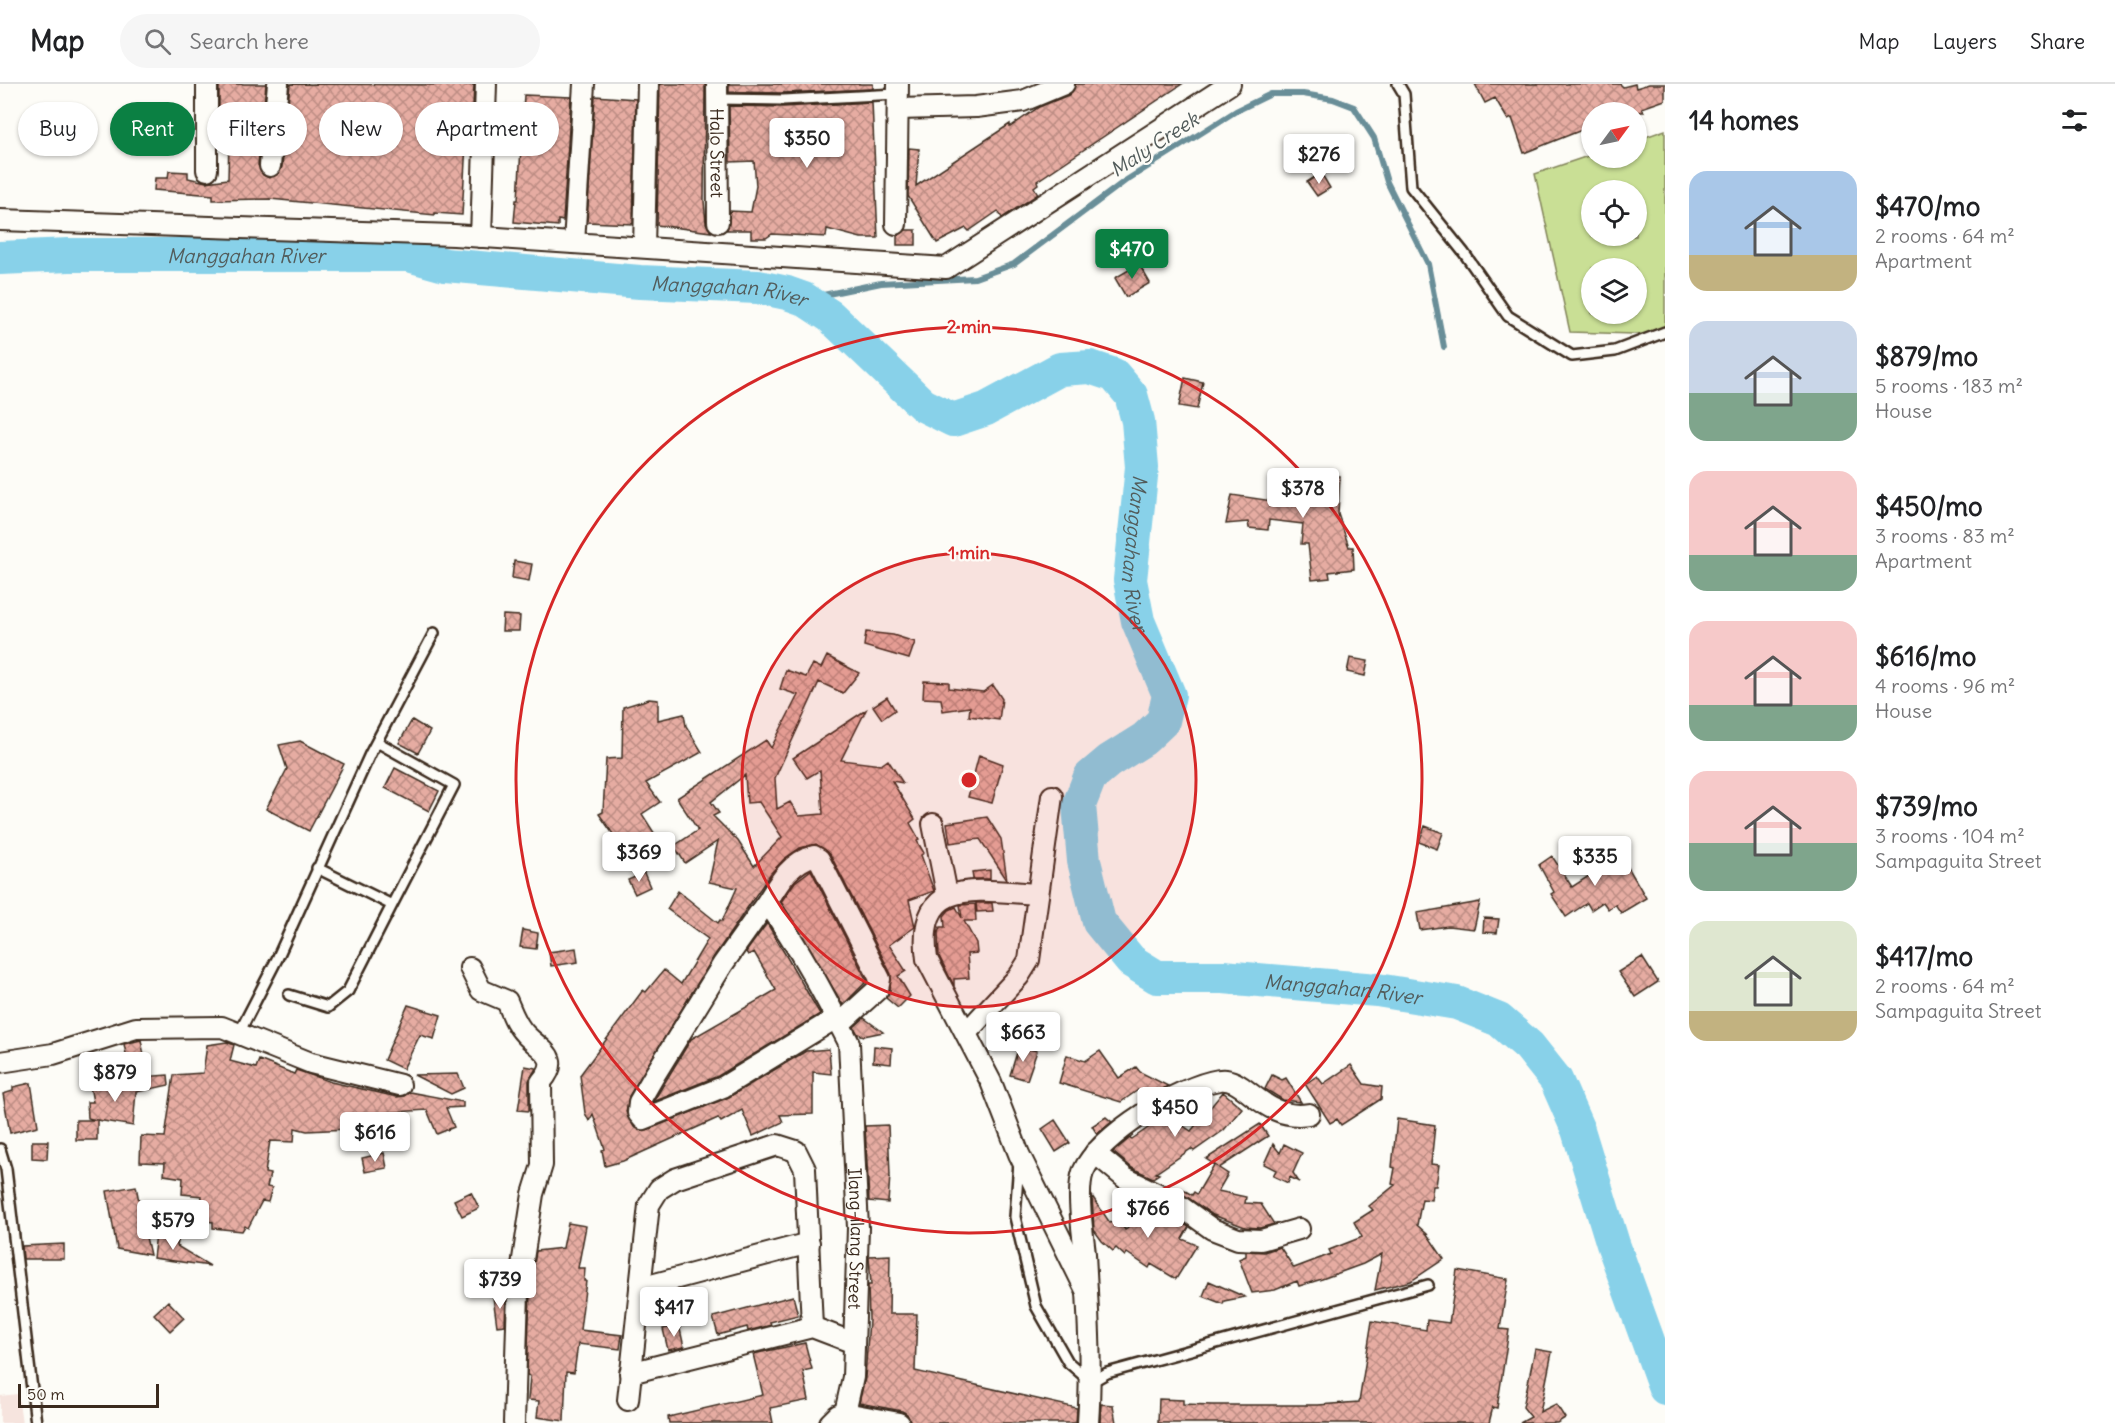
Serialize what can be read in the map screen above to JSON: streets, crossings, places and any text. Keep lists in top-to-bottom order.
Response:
{
  "streets": {
    "street": ["Halo Street", "Ilang-ilang Street"]
  },
  "water": ["Maly Creek", "Manggahan River"],
  "scale_bar": "50 m",
  "north": "top right",
  "page": {
    "header": "Map",
    "search": "Search here",
    "nav": ["Map", "Layers", "Share"],
    "heading": "14 homes",
    "chip": [
      "Buy",
      "Rent",
      "Filters",
      "New",
      "Apartment"
    ],
    "price": [
      "$350",
      "$276",
      "$470",
      "$378",
      "$369",
      "$335",
      "$663",
      "$879",
      "$450",
      "$616",
      "$766",
      "$579",
      "$739",
      "$417"
    ],
    "list": [
      {
        "name": "$470/mo",
        "note": "2 rooms · 64 m² · Apartment"
      },
      {
        "name": "$879/mo",
        "note": "5 rooms · 183 m² · House"
      },
      {
        "name": "$450/mo",
        "note": "3 rooms · 83 m² · Apartment"
      },
      {
        "name": "$616/mo",
        "note": "4 rooms · 96 m² · House"
      },
      {
        "name": "$739/mo",
        "note": "3 rooms · 104 m² · Sampaguita Street"
      },
      {
        "name": "$417/mo",
        "note": "2 rooms · 64 m² · Sampaguita Street"
      }
    ],
    "scale": "50 m"
  },
  "rings": ["2 min", "1 min"]
}
